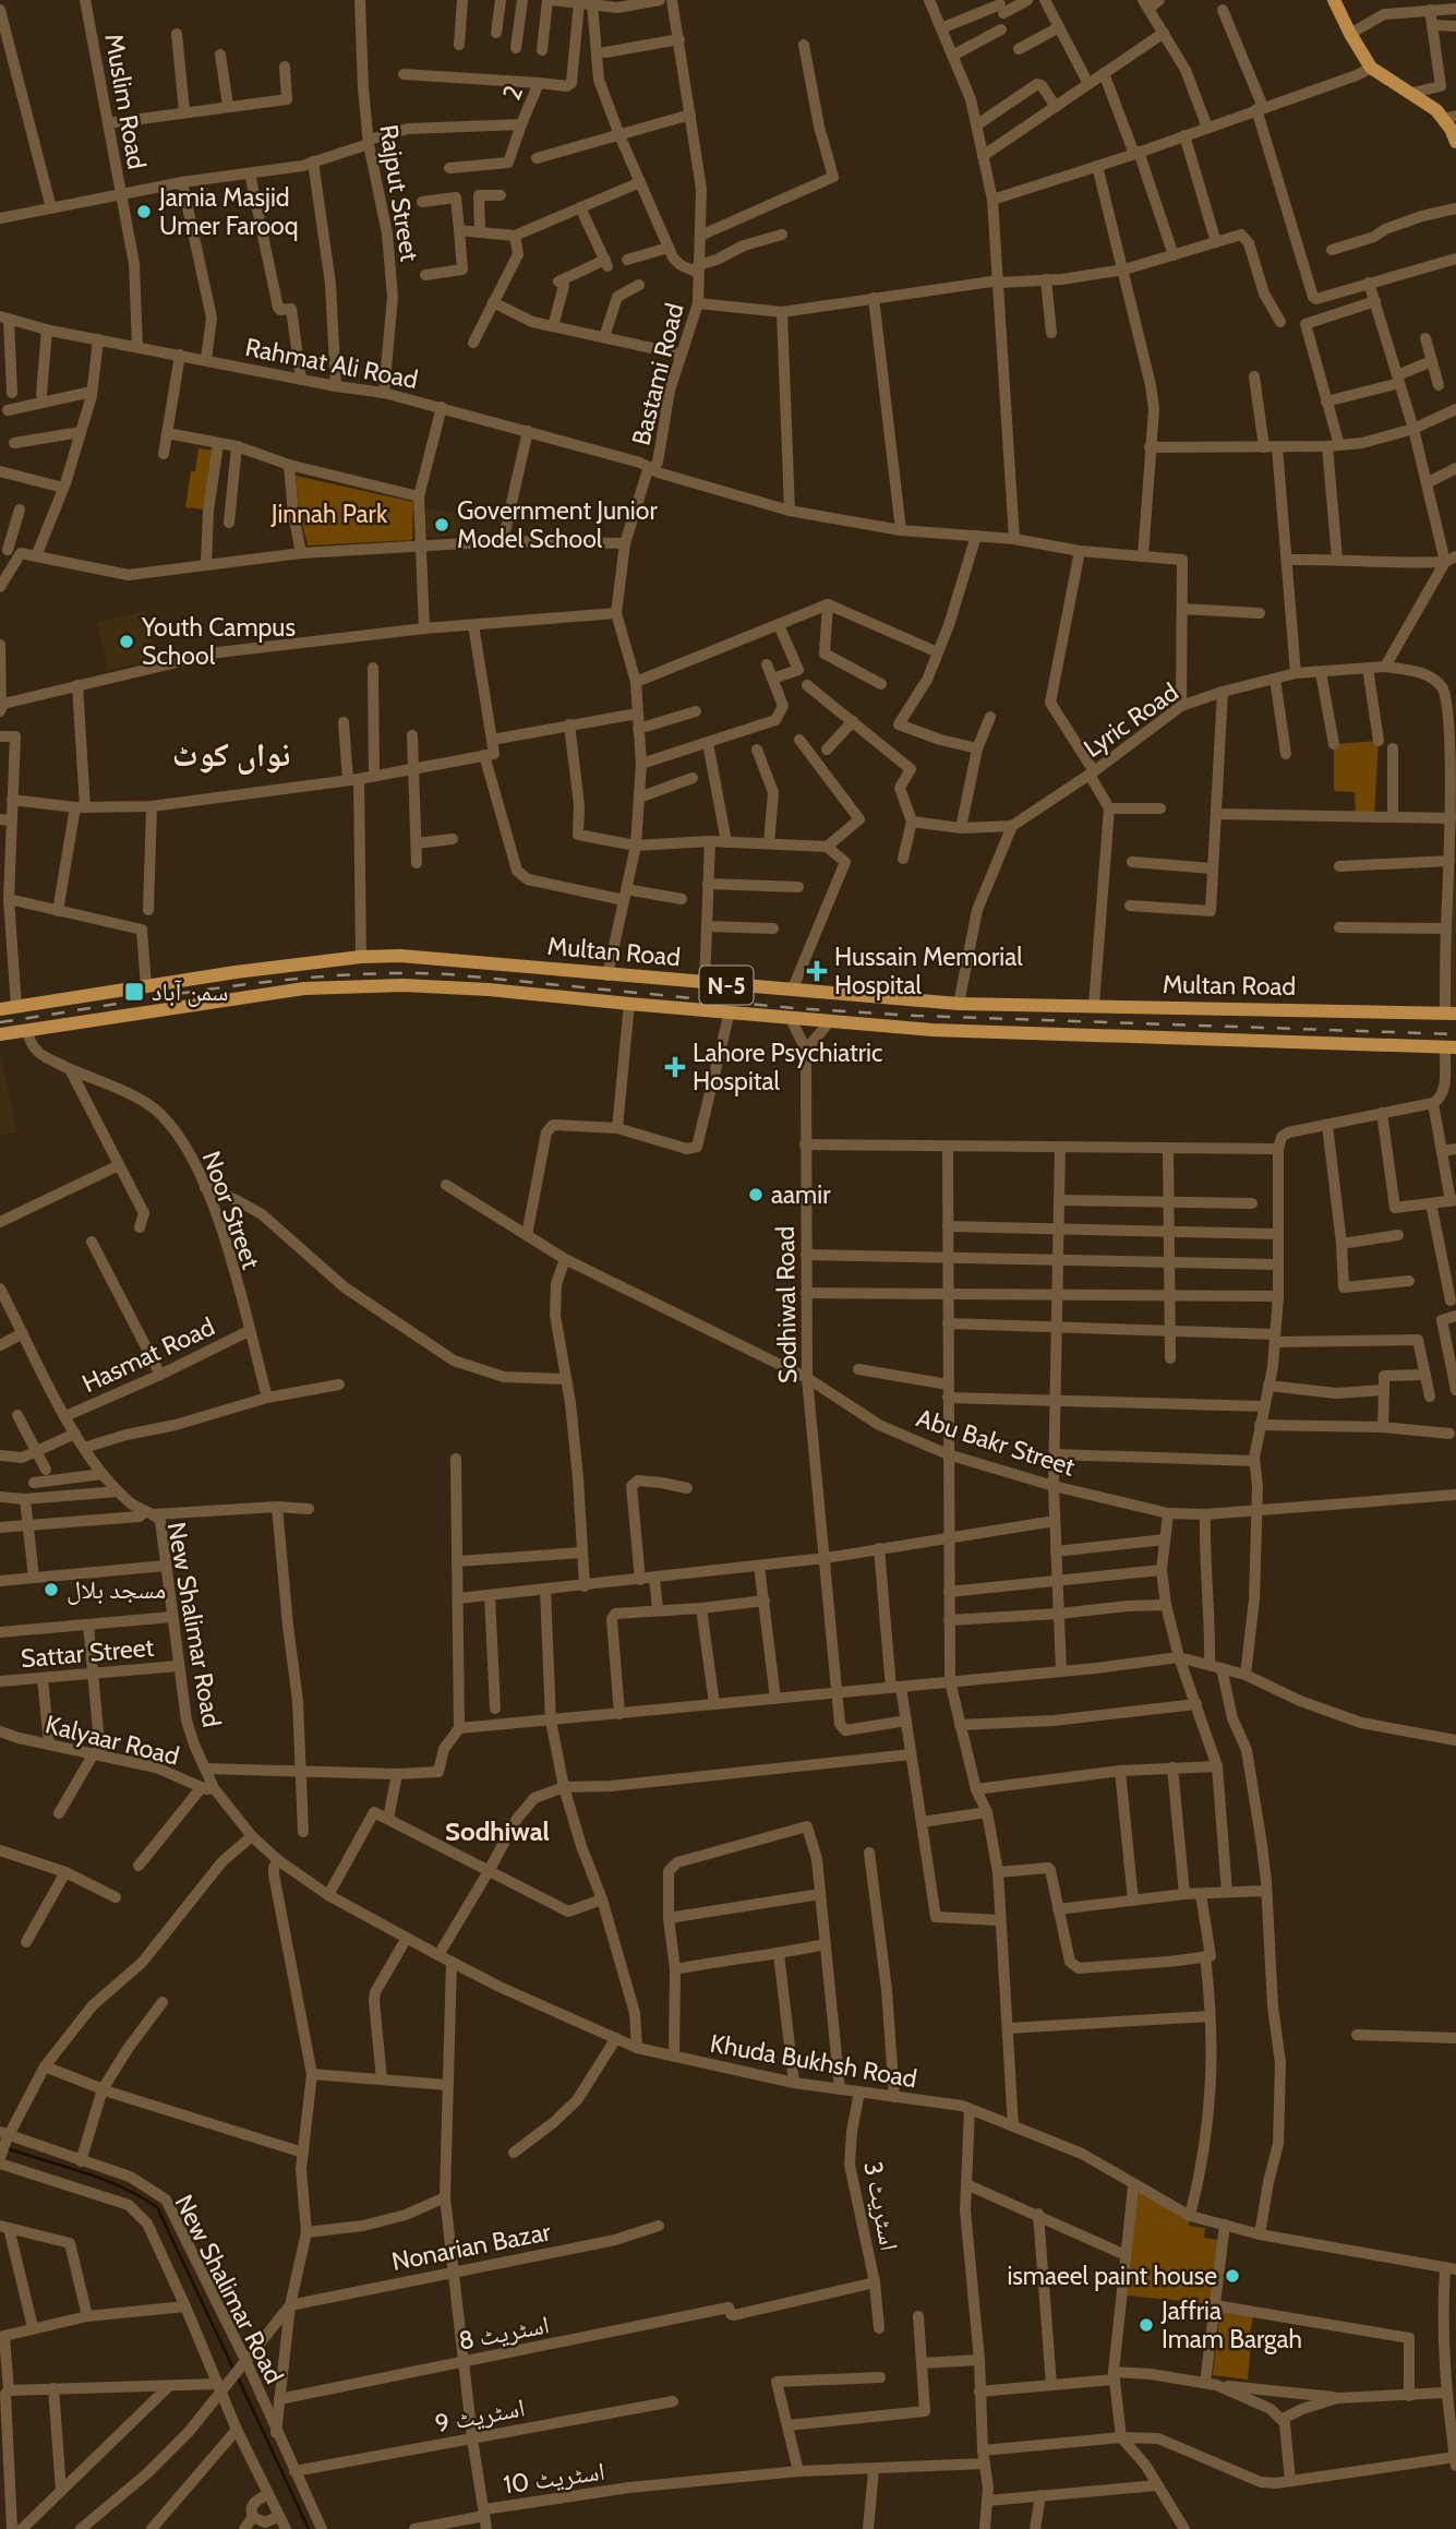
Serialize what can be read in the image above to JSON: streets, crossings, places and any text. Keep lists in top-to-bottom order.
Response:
{
  "streets": {
    "main road": ["Multan Road", "N-5"],
    "street": [
      "2",
      "Muslim Road",
      "Rajput Street",
      "Rahmat Ali Road",
      "Bastami Road",
      "Lyric Road",
      "Noor Street",
      "Sodhiwal Road",
      "Hasmat Road",
      "Abu Bakr Street",
      "New Shalimar Road",
      "Sattar Street",
      "Kalyaar Road",
      "Khuda Bukhsh Road",
      "اسٹریٹ 3",
      "Nonarian Bazar",
      "اسٹریٹ 8",
      "اسٹریٹ 9",
      "اسٹریٹ 10"
    ]
  },
  "crossings": [
    ["2", "Muslim Road"],
    ["2", "Rajput Street"],
    ["Muslim Road", "Rahmat Ali Road"],
    ["Rajput Street", "Rahmat Ali Road"],
    ["Rahmat Ali Road", "Bastami Road"],
    ["Bastami Road", "Multan Road"],
    ["Lyric Road", "Multan Road"],
    ["Multan Road", "Noor Street"],
    ["Multan Road", "Sodhiwal Road"],
    ["Noor Street", "Hasmat Road"],
    ["Sodhiwal Road", "Abu Bakr Street"],
    ["Hasmat Road", "New Shalimar Road"],
    ["New Shalimar Road", "Sattar Street"],
    ["New Shalimar Road", "Kalyaar Road"],
    ["New Shalimar Road", "Khuda Bukhsh Road"],
    ["New Shalimar Road", "Nonarian Bazar"],
    ["New Shalimar Road", "اسٹریٹ 8"],
    ["New Shalimar Road", "اسٹریٹ 9"],
    ["Kalyaar Road", "Khuda Bukhsh Road"],
    ["Khuda Bukhsh Road", "اسٹریٹ 3"],
    ["اسٹریٹ 3", "اسٹریٹ 8"]
  ],
  "districts": ["نواں کوٹ", "Sodhiwal"],
  "parks": ["Jinnah Park"],
  "places": {
    "other": [
      "Jamia Masjid Umer Farooq",
      "Government Junior Model School",
      "Youth Campus School",
      "aamir",
      "مسجد بلال",
      "ismaeel paint house",
      "Jaffria Imam Bargah"
    ],
    "health": ["Hussain Memorial Hospital", "Lahore Psychiatric Hospital"],
    "transit": ["سمن آباد"]
  }
}
